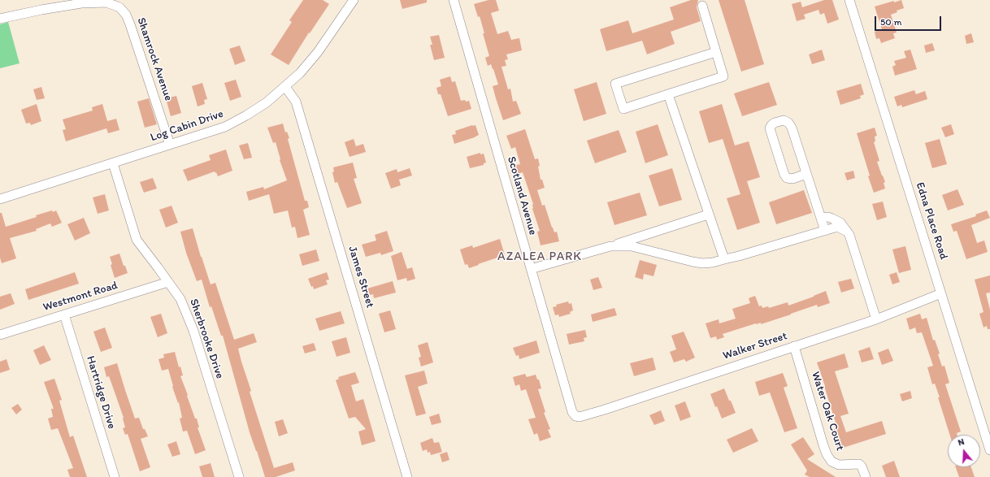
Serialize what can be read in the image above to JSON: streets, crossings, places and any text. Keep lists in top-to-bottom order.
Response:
{
  "streets": {
    "street": [
      "Shamrock Avenue",
      "Log Cabin Drive",
      "Scotland Avenue",
      "Edna Place Road",
      "James Street",
      "Westmont Road",
      "Sherbrooke Drive",
      "Walker Street",
      "Hartridge Drive",
      "Water Oak Court"
    ]
  },
  "crossings": [
    ["Shamrock Avenue", "Log Cabin Drive"],
    ["Log Cabin Drive", "James Street"],
    ["Log Cabin Drive", "Sherbrooke Drive"],
    ["Scotland Avenue", "Walker Street"],
    ["Edna Place Road", "Walker Street"],
    ["Westmont Road", "Sherbrooke Drive"],
    ["Westmont Road", "Hartridge Drive"],
    ["Walker Street", "Water Oak Court"]
  ],
  "districts": ["AZALEA PARK"],
  "scale_bar": "50 m",
  "north": "top"
}
